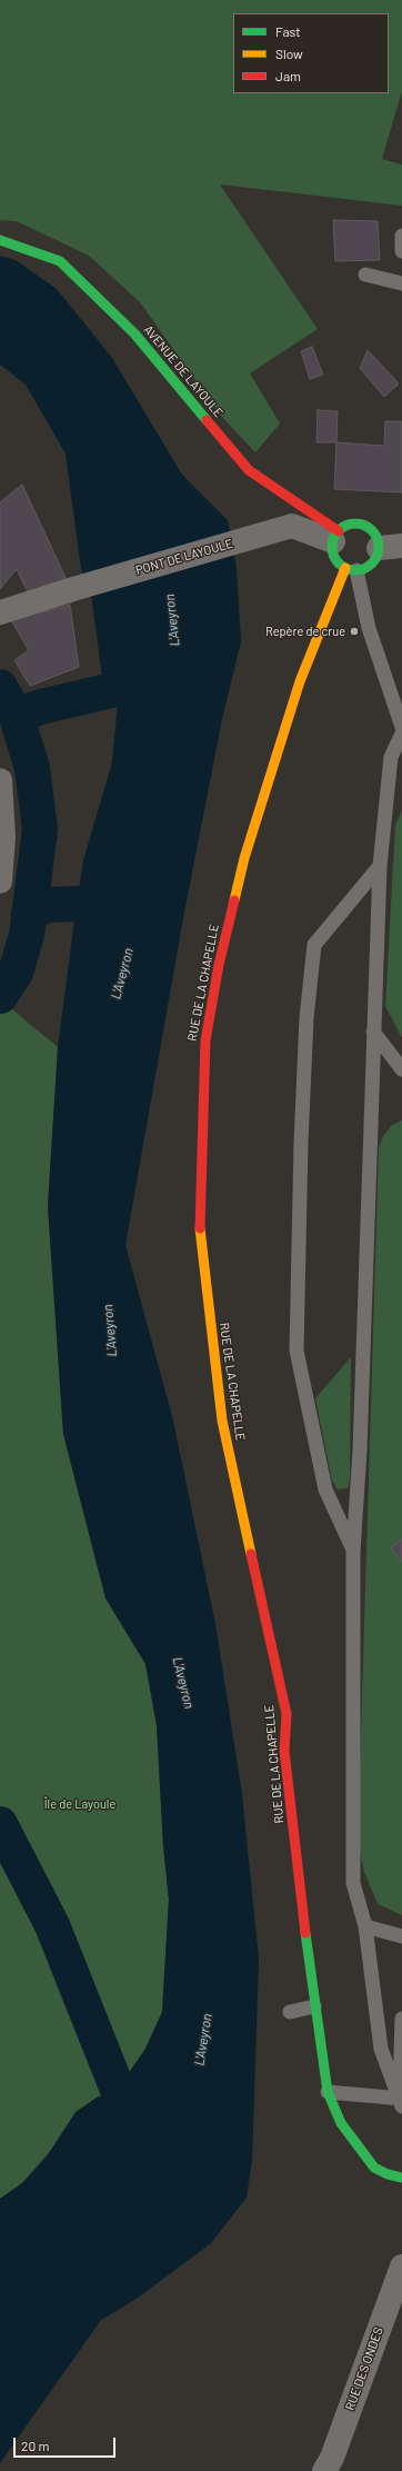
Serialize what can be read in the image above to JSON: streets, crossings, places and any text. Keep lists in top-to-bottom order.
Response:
{
  "streets": {
    "street": [
      "AVENUE DE LAYOULE",
      "PONT DE LAYOULE",
      "RUE DE LA CHAPELLE",
      "RUE DES ONDES"
    ]
  },
  "crossings": [
    ["AVENUE DE LAYOULE", "PONT DE LAYOULE"],
    ["AVENUE DE LAYOULE", "RUE DE LA CHAPELLE"],
    ["PONT DE LAYOULE", "RUE DE LA CHAPELLE"]
  ],
  "water": ["L'Aveyron"],
  "parks": ["Île de Layoule"],
  "places": ["Repère de crue"],
  "legend": ["Fast", "Slow", "Jam"],
  "scale_bar": "20 m"
}
